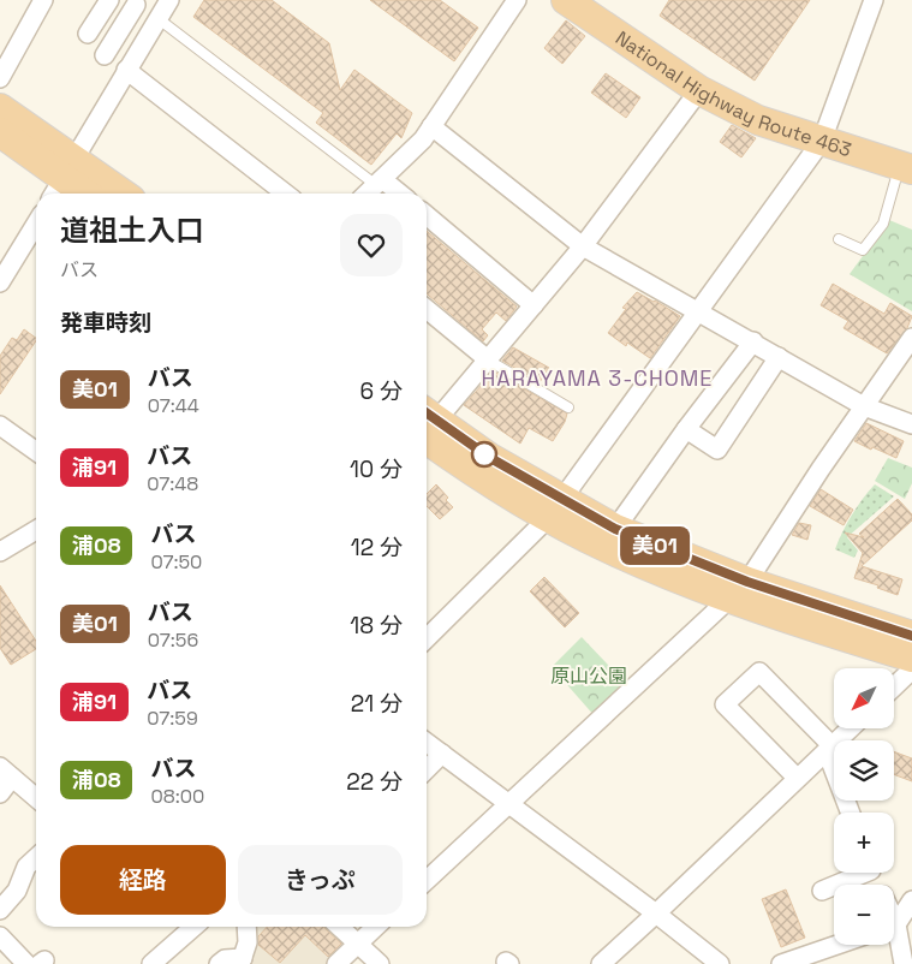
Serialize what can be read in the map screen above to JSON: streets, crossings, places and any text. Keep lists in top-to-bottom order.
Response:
{
  "streets": {
    "highway": ["National Highway Route 463"]
  },
  "districts": ["HARAYAMA 3-CHOME"],
  "parks": ["原山公園"],
  "lines": ["bus line 美01"],
  "north": "bottom left",
  "page": {
    "on_map": "美01",
    "heading": [
      ["道祖土入口", "バス"],
      "発車時刻"
    ],
    "list": [
      {
        "mark": "美01",
        "name": "バス",
        "note": "07:44",
        "value": "6 分"
      },
      {
        "mark": "浦91",
        "name": "バス",
        "note": "07:48",
        "value": "10 分"
      },
      {
        "mark": "浦08",
        "name": "バス",
        "note": "07:50",
        "value": "12 分"
      },
      {
        "mark": "美01",
        "name": "バス",
        "note": "07:56",
        "value": "18 分"
      },
      {
        "mark": "浦91",
        "name": "バス",
        "note": "07:59",
        "value": "21 分"
      },
      {
        "mark": "浦08",
        "name": "バス",
        "note": "08:00",
        "value": "22 分"
      }
    ],
    "map_buttons": ["+", "−"],
    "buttons": ["経路", "きっぷ"]
  }
}
